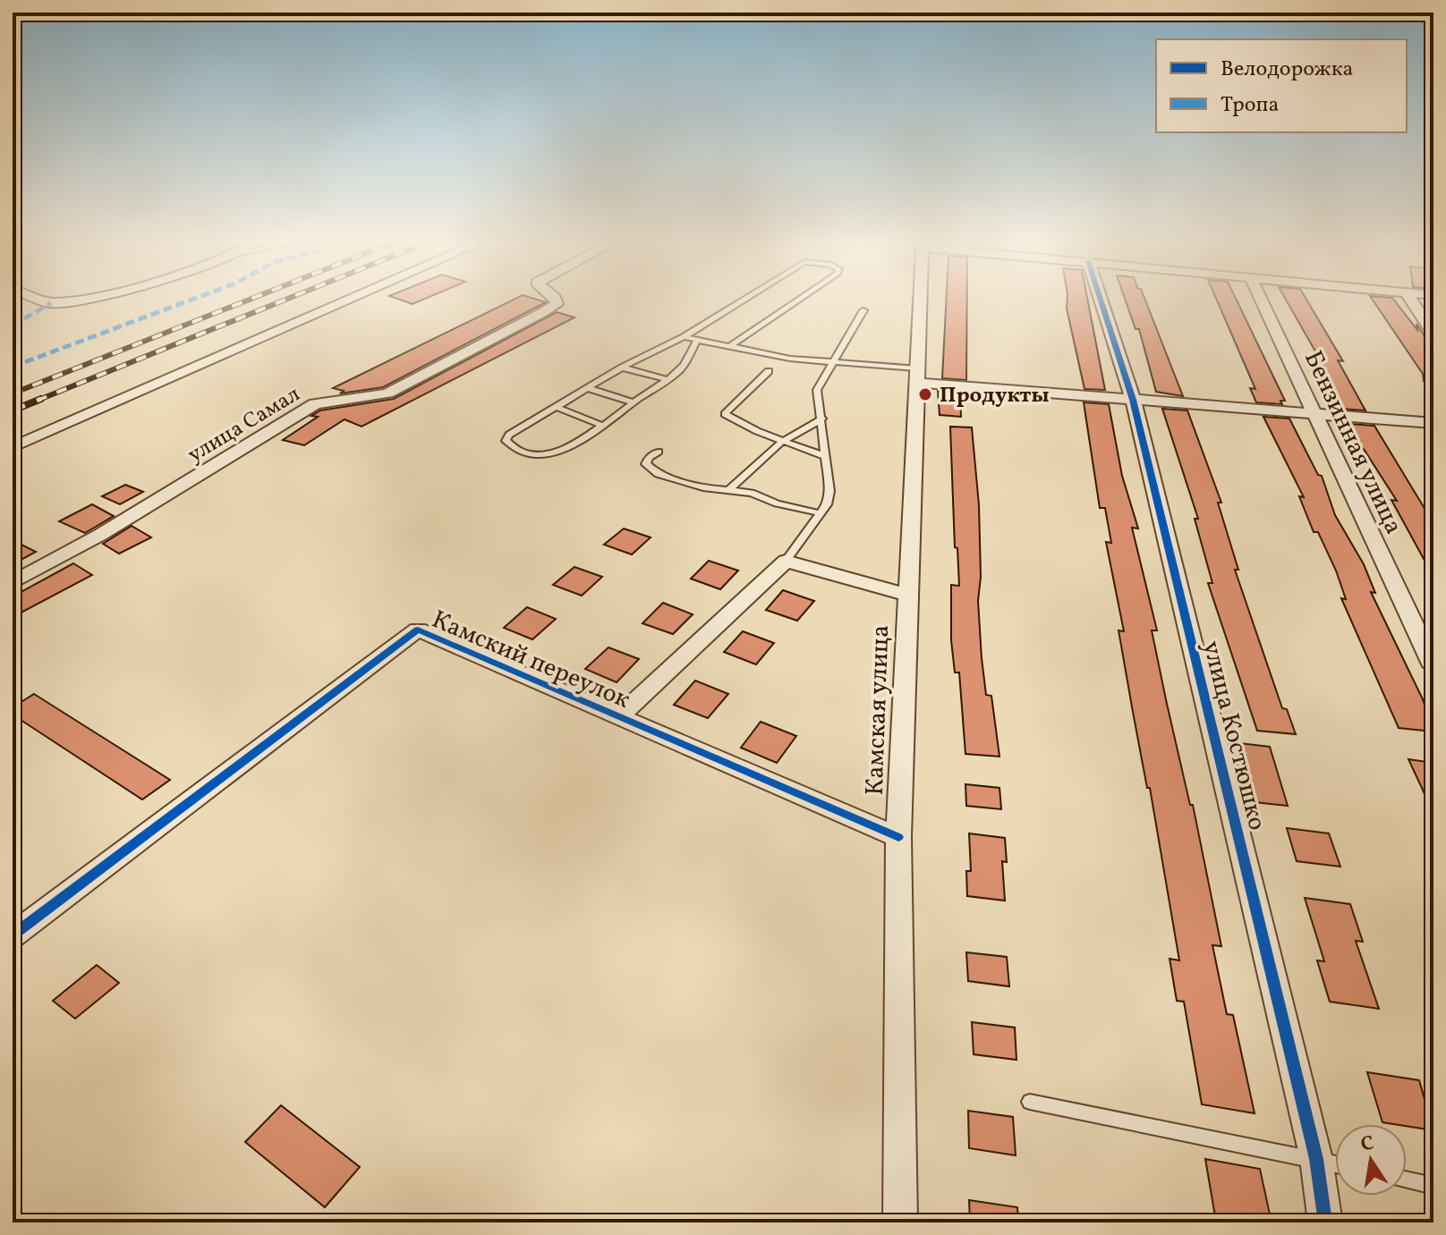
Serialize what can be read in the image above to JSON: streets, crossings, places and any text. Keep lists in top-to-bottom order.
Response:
{
  "streets": {
    "street": [
      "улица Самал",
      "Бензинная улица",
      "Камский переулок",
      "Камская улица",
      "улица Костюшко"
    ]
  },
  "crossings": [
    ["Камский переулок", "Камская улица"]
  ],
  "places": ["Продукты"],
  "legend": ["Велодорожка", "Тропа"],
  "north": "top"
}
